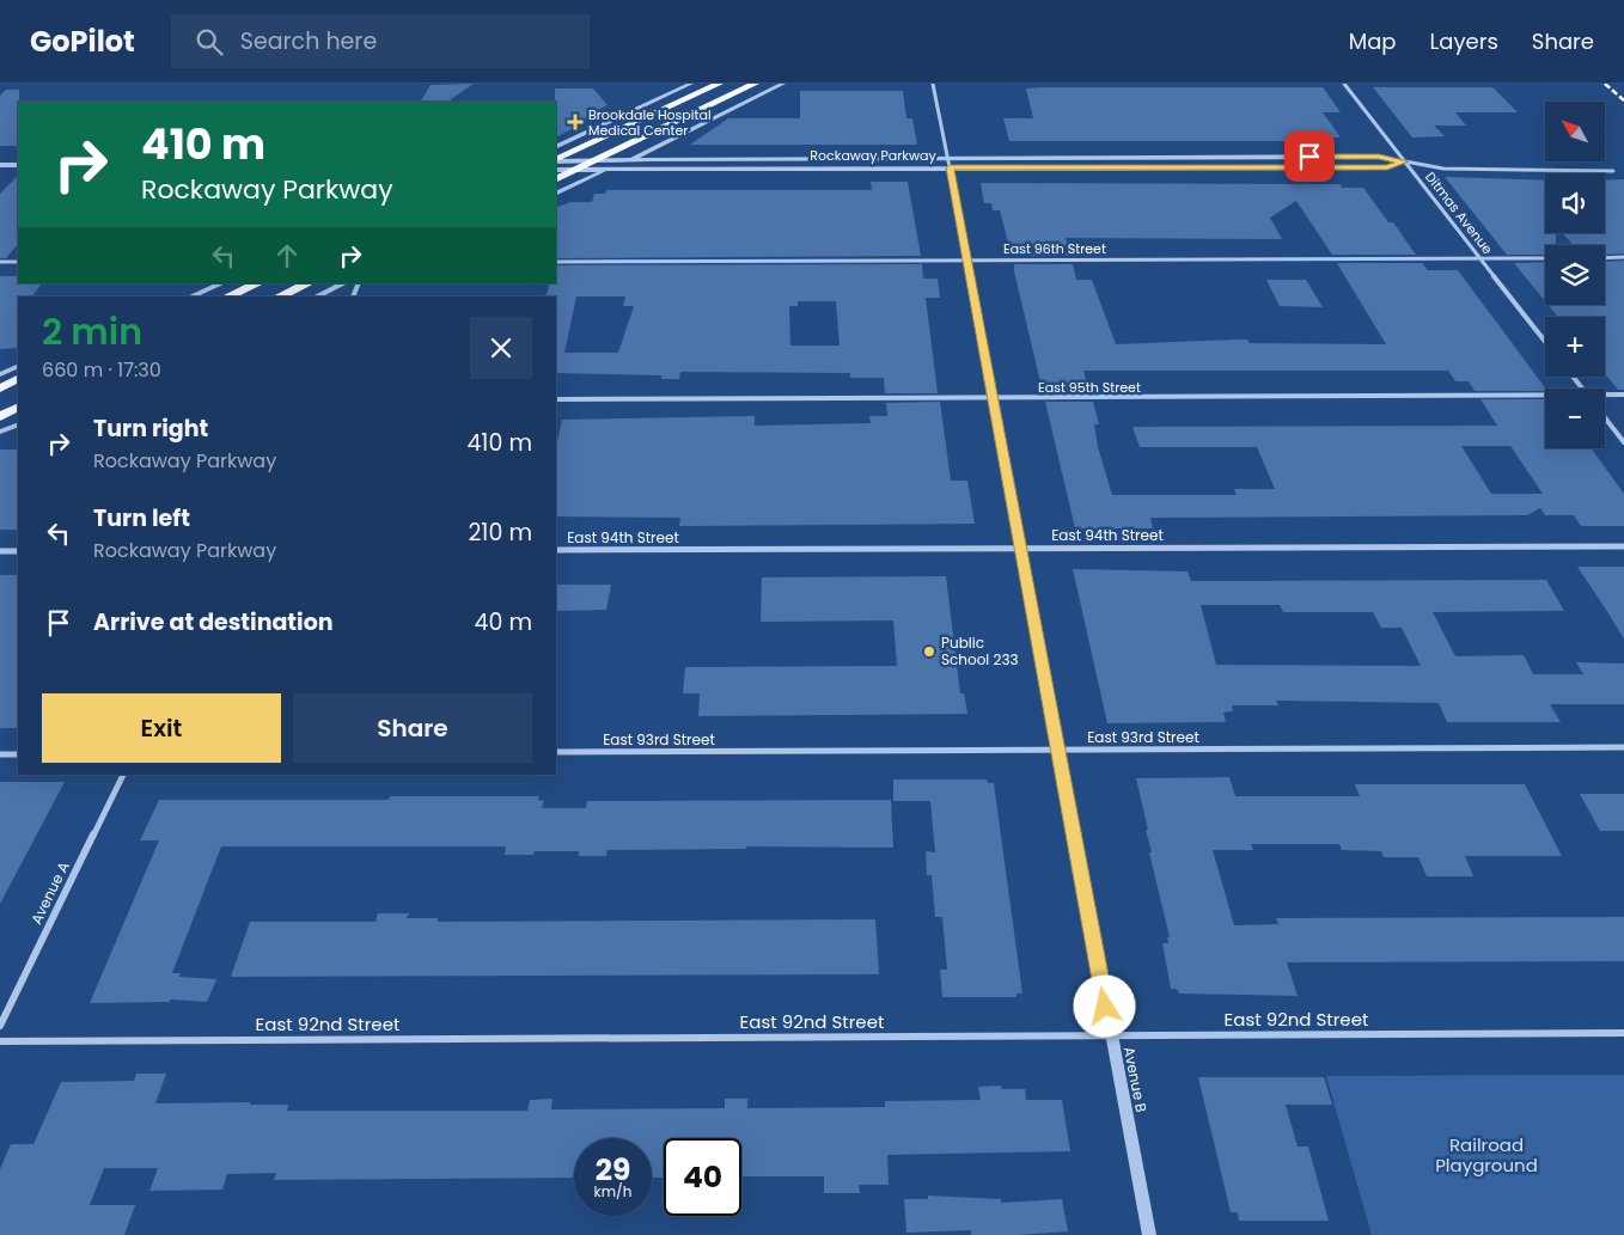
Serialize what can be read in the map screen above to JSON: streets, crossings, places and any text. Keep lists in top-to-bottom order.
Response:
{
  "streets": {
    "street": [
      "Rockaway Parkway",
      "Ditmas Avenue",
      "East 96th Street",
      "East 95th Street",
      "East 94th Street",
      "East 93rd Street",
      "Avenue A",
      "East 92nd Street",
      "Avenue B"
    ]
  },
  "crossings": [
    ["Rockaway Parkway", "Ditmas Avenue"],
    ["Rockaway Parkway", "Avenue B"],
    ["Ditmas Avenue", "East 96th Street"],
    ["East 96th Street", "Avenue B"],
    ["East 95th Street", "Avenue B"],
    ["East 94th Street", "Avenue B"],
    ["East 93rd Street", "Avenue B"],
    ["East 92nd Street", "Avenue B"]
  ],
  "parks": ["Railroad Playground"],
  "places": {
    "health": ["Brookdale Hospital Medical Center"],
    "other": ["Public School 233"]
  },
  "north": "top left",
  "page": {
    "header": "GoPilot",
    "search": "Search here",
    "nav": ["Map", "Layers", "Share"],
    "map_buttons": ["+", "−"],
    "turn": ["410 m", "Rockaway Parkway"],
    "heading": ["2 min", "660 m · 17:30"],
    "list": [
      {
        "name": "Turn right",
        "note": "Rockaway Parkway",
        "value": "410 m"
      },
      {
        "name": "Turn left",
        "note": "Rockaway Parkway",
        "value": "210 m"
      },
      {
        "name": "Arrive at destination",
        "value": "40 m"
      }
    ],
    "buttons": ["Exit", "Share"],
    "speed": "29 km/h",
    "limit": "40"
  }
}
